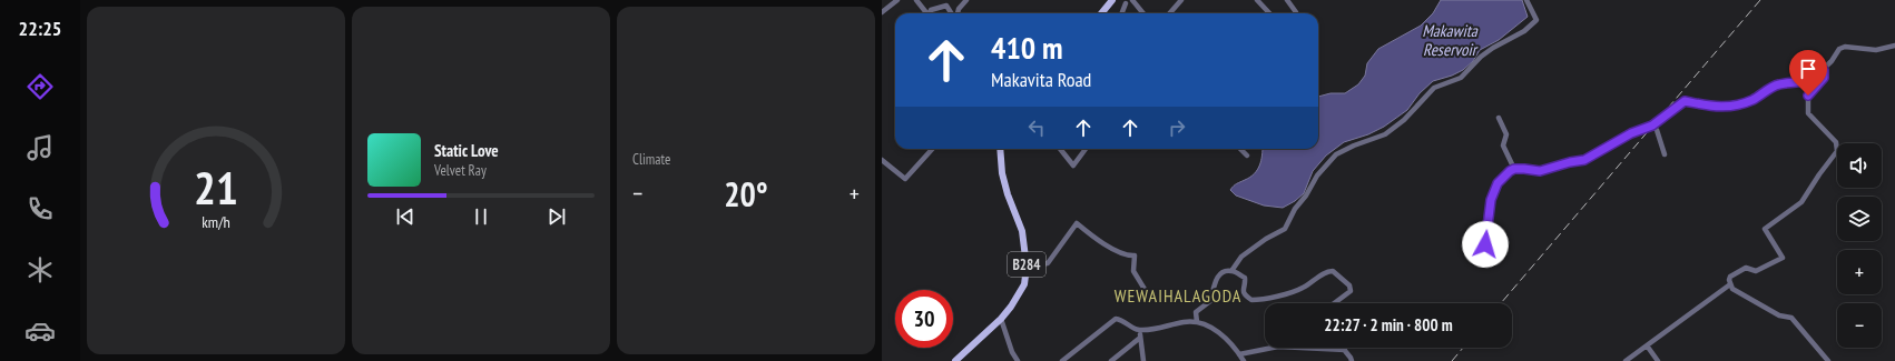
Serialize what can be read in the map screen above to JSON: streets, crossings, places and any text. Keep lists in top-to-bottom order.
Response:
{
  "streets": {
    "main road": ["B284"]
  },
  "districts": ["WEWAIHALAGODA"],
  "water": ["Makawita Reservoir"],
  "page": {
    "tabs": "22:25",
    "tile": "Climate",
    "turn": ["410 m", "Makavita Road"],
    "song": ["Static Love", "Velvet Ray"],
    "map_buttons": ["+", "−"],
    "heat": ["−", "20°", "+"],
    "limit": "30",
    "trip": "22:27 · 2 min · 800 m",
    "gauge": ["21", "km/h"]
  }
}
